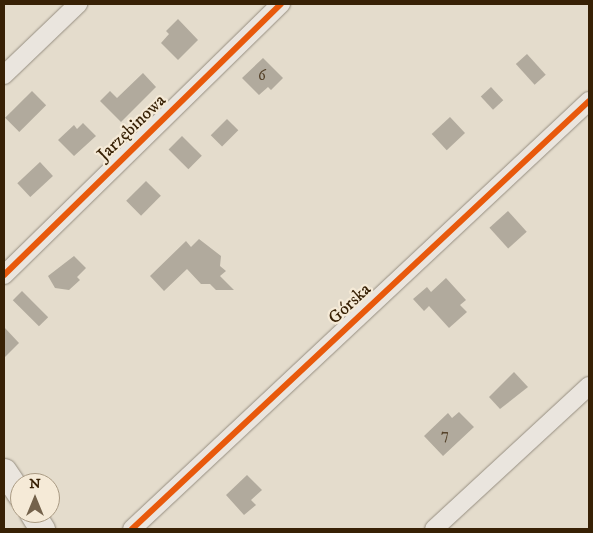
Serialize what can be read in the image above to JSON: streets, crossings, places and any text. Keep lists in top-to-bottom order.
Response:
{
  "streets": {
    "street": ["Jarzębinowa", "Górska"]
  },
  "house_numbers": ["6", "7"],
  "north": "top"
}
